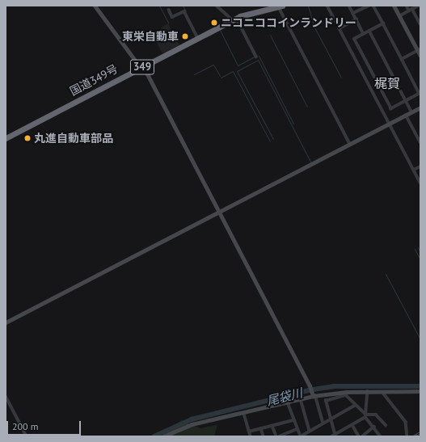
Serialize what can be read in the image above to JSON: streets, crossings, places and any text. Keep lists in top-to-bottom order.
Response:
{
  "streets": {
    "highway": ["349", "国道349号"]
  },
  "districts": ["梶賀"],
  "water": ["尾袋川"],
  "places": ["ニコニココインランドリー", "東栄自動車", "丸進自動車部品"],
  "scale_bar": "200 m"
}
